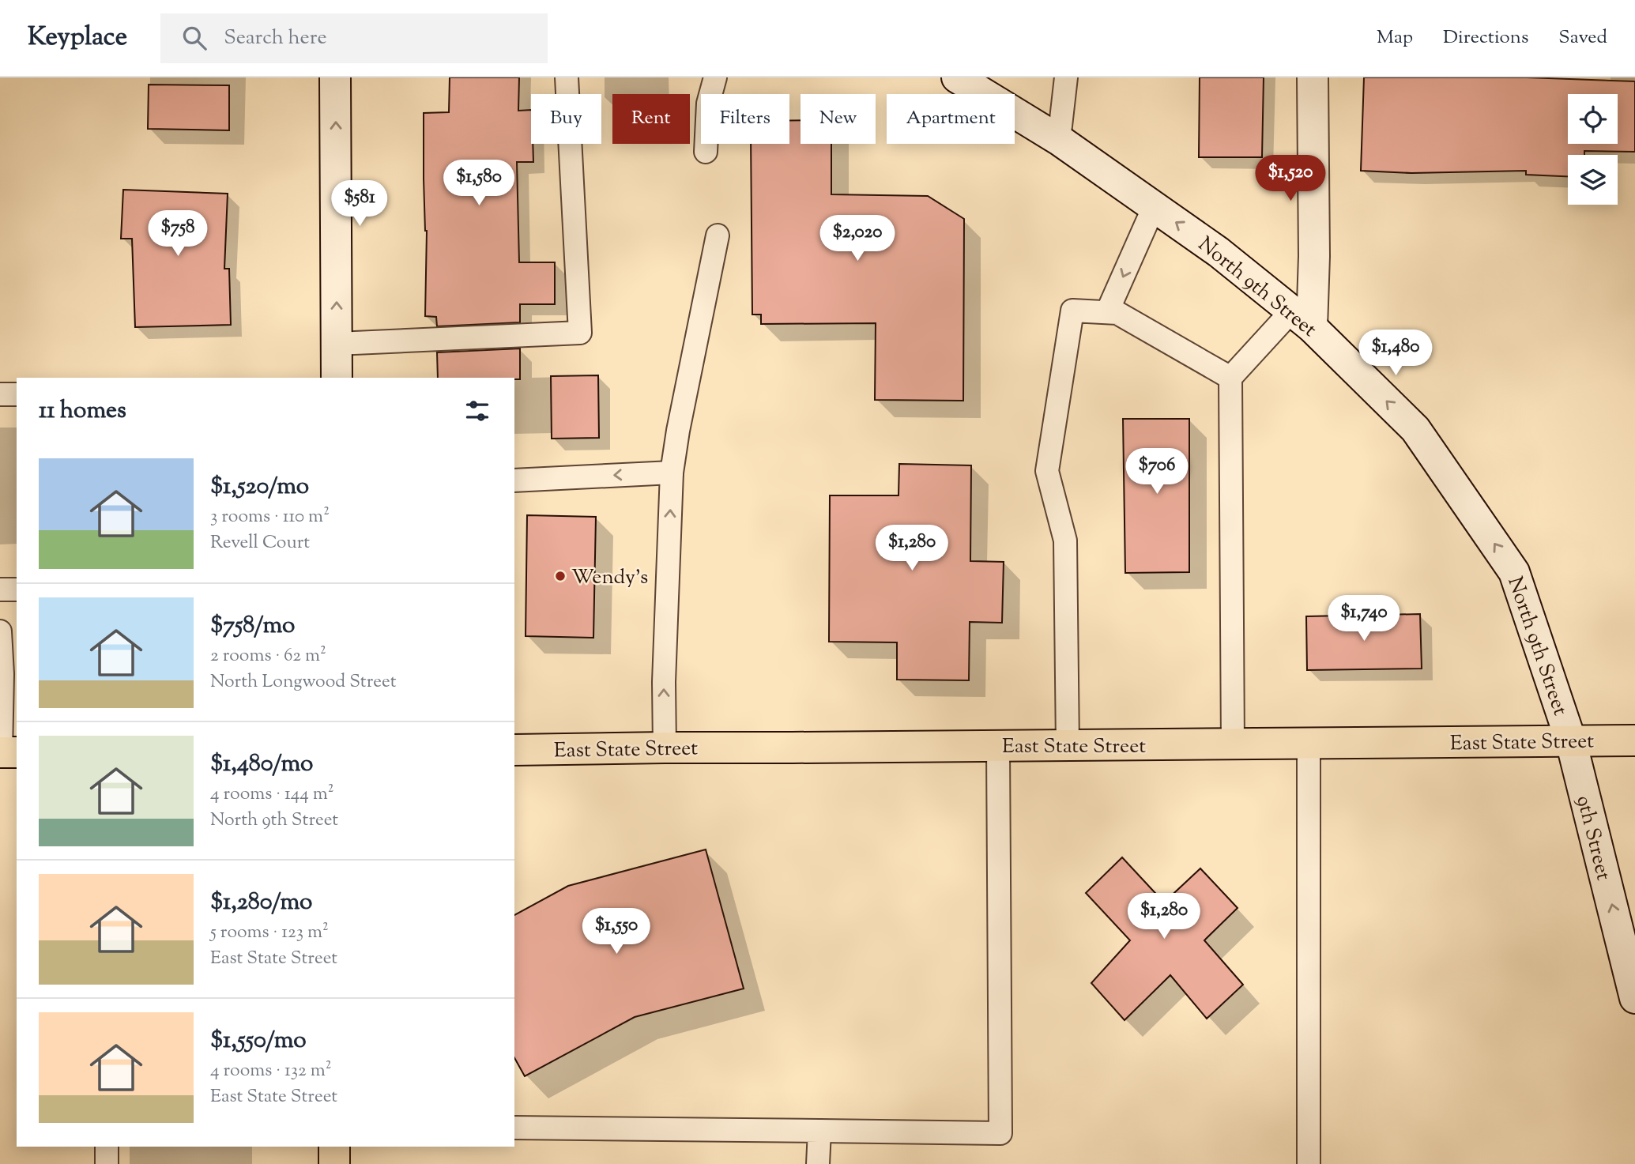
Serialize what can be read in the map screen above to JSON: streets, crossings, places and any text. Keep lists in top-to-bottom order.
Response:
{
  "streets": {
    "main road": ["North 9th Street", "East State Street", "9th Street"]
  },
  "crossings": [
    ["North 9th Street", "East State Street"],
    ["North 9th Street", "9th Street"],
    ["East State Street", "9th Street"]
  ],
  "one_way": ["North 9th Street", "9th Street"],
  "places": ["Wendy's"],
  "page": {
    "header": "Keyplace",
    "search": "Search here",
    "nav": ["Map", "Directions", "Saved"],
    "chip": [
      "Buy",
      "Rent",
      "Filters",
      "New",
      "Apartment"
    ],
    "price": [
      "$1,520",
      "$1,580",
      "$581",
      "$758",
      "$2,020",
      "$1,480",
      "$706",
      "$1,280",
      "$1,740",
      "$1,280",
      "$1,550"
    ],
    "heading": "11 homes",
    "list": [
      {
        "name": "$1,520/mo",
        "note": "3 rooms · 110 m² · Revell Court"
      },
      {
        "name": "$758/mo",
        "note": "2 rooms · 62 m² · North Longwood Street"
      },
      {
        "name": "$1,480/mo",
        "note": "4 rooms · 144 m² · North 9th Street"
      },
      {
        "name": "$1,280/mo",
        "note": "5 rooms · 123 m² · East State Street"
      },
      {
        "name": "$1,550/mo",
        "note": "4 rooms · 132 m² · East State Street"
      }
    ]
  }
}
